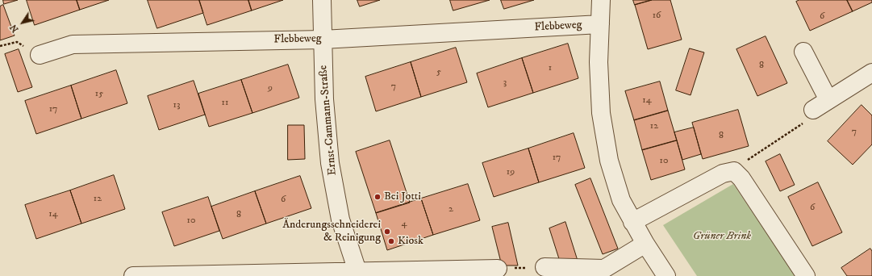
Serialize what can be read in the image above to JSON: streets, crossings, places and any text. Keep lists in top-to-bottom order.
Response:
{
  "streets": {
    "street": ["Flebbeweg", "Ernst-Cammann-Straße"]
  },
  "crossings": [
    ["Flebbeweg", "Ernst-Cammann-Straße"]
  ],
  "parks": ["Grüner Brink"],
  "places": ["Bei Jotti", "Änderungsschneiderei & Reinigung", "Kiosk"],
  "house_numbers": [
    "16",
    "6",
    "8",
    "1",
    "5",
    "3",
    "7",
    "9",
    "15",
    "14",
    "11",
    "13",
    "17",
    "12",
    "7",
    "8",
    "17",
    "10",
    "19",
    "12",
    "6",
    "6",
    "2",
    "14",
    "8",
    "10",
    "4"
  ],
  "north": "bottom left"
}
